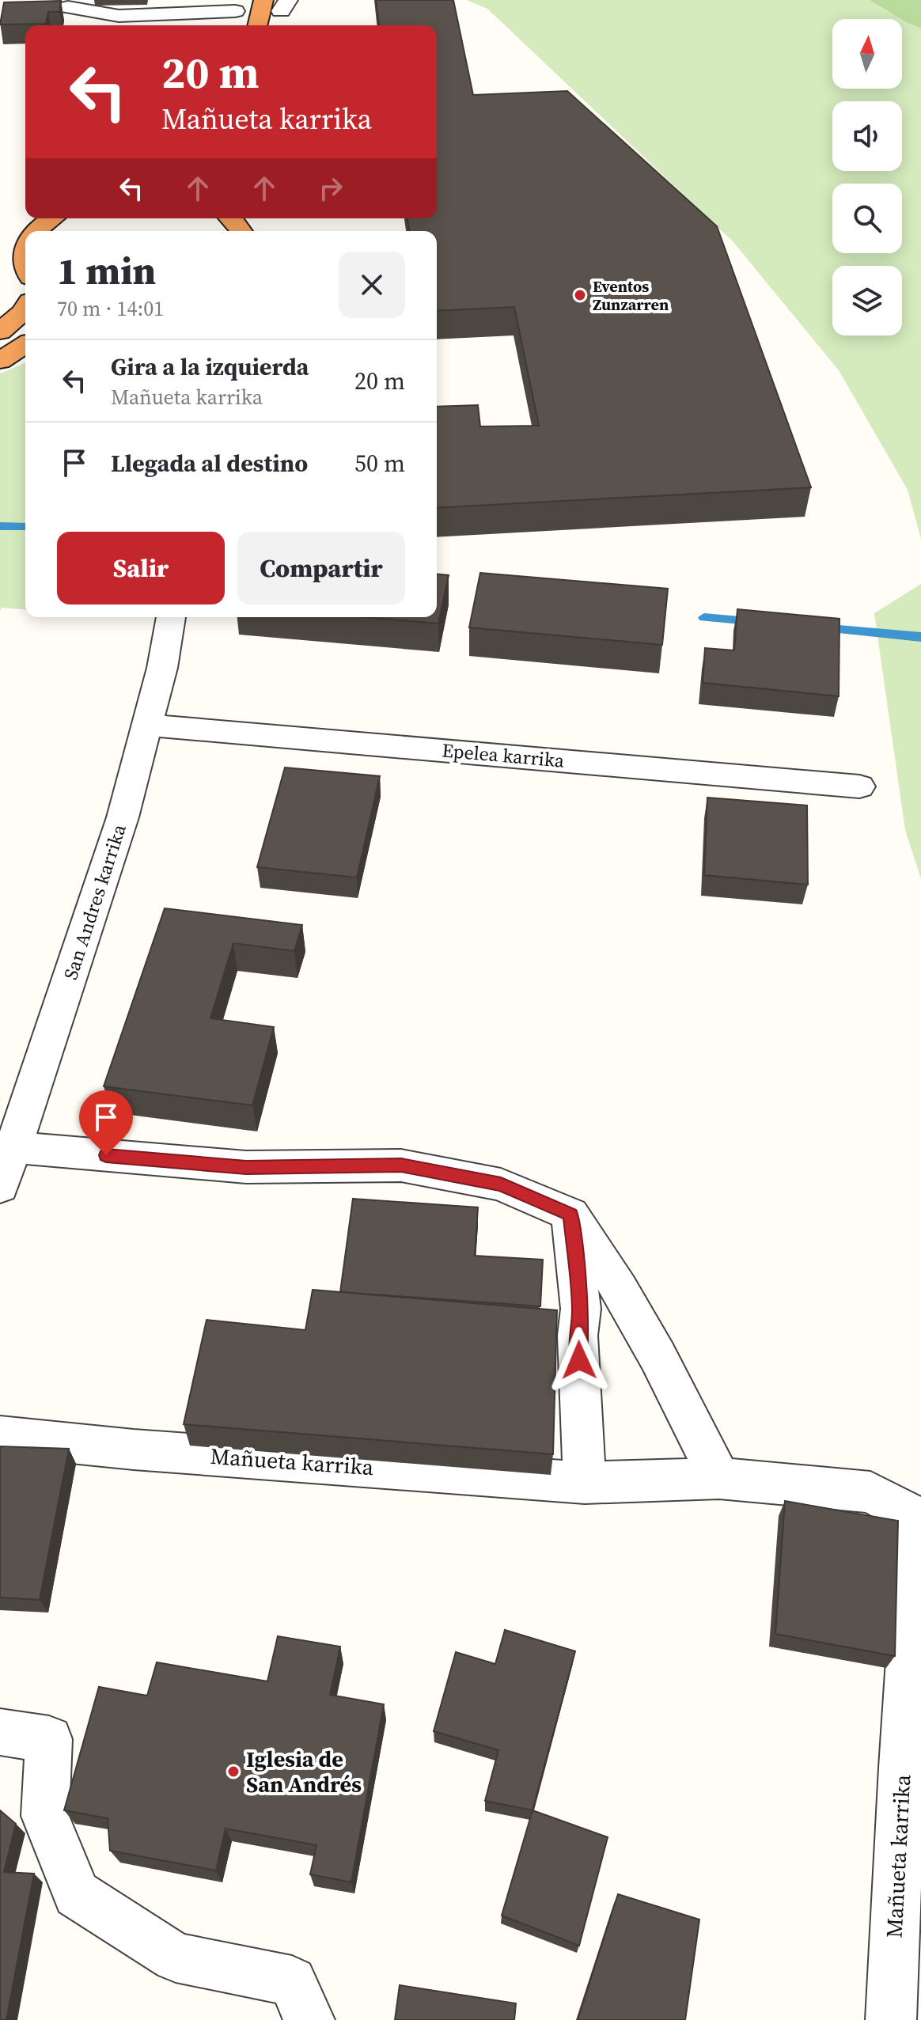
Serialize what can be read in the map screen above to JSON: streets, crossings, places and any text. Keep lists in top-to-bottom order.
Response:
{
  "streets": {
    "street": ["Epelea karrika", "San Andres karrika", "Mañueta karrika"]
  },
  "crossings": [
    ["Epelea karrika", "San Andres karrika"]
  ],
  "places": ["Eventos Zunzarren", "Iglesia de San Andrés"],
  "north": "top",
  "page": {
    "turn": ["20 m", "Mañueta karrika"],
    "heading": ["1 min", "70 m · 14:01"],
    "list": [
      {
        "name": "Gira a la izquierda",
        "note": "Mañueta karrika",
        "value": "20 m"
      },
      {
        "name": "Llegada al destino",
        "value": "50 m"
      }
    ],
    "buttons": ["Salir", "Compartir"]
  }
}
